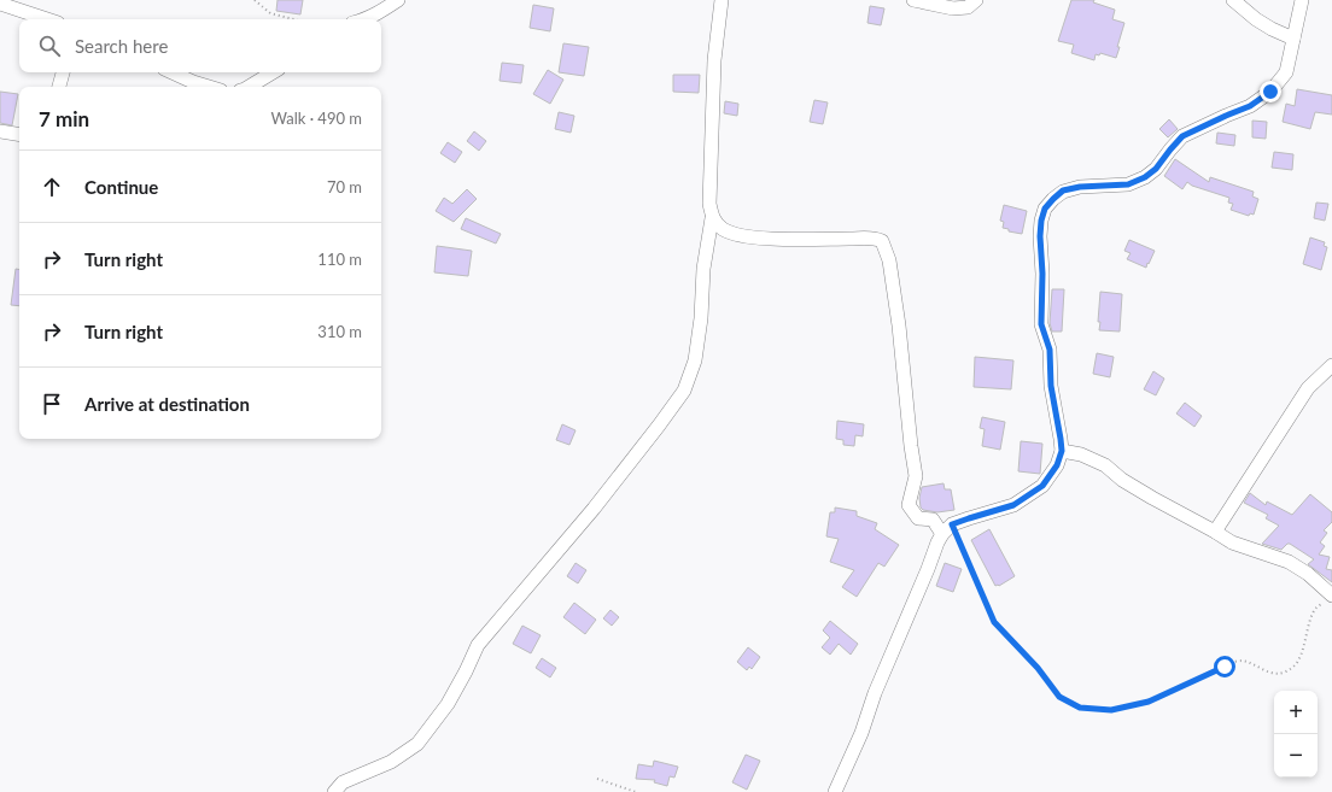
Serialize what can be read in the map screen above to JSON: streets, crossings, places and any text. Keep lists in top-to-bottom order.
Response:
{
  "page": {
    "search": "Search here",
    "heading": ["7 min", "Walk · 490 m"],
    "list": [
      ["Continue", "70 m"],
      ["Turn right", "110 m"],
      ["Turn right", "310 m"],
      "Arrive at destination"
    ],
    "map_buttons": ["+", "−"]
  }
}
